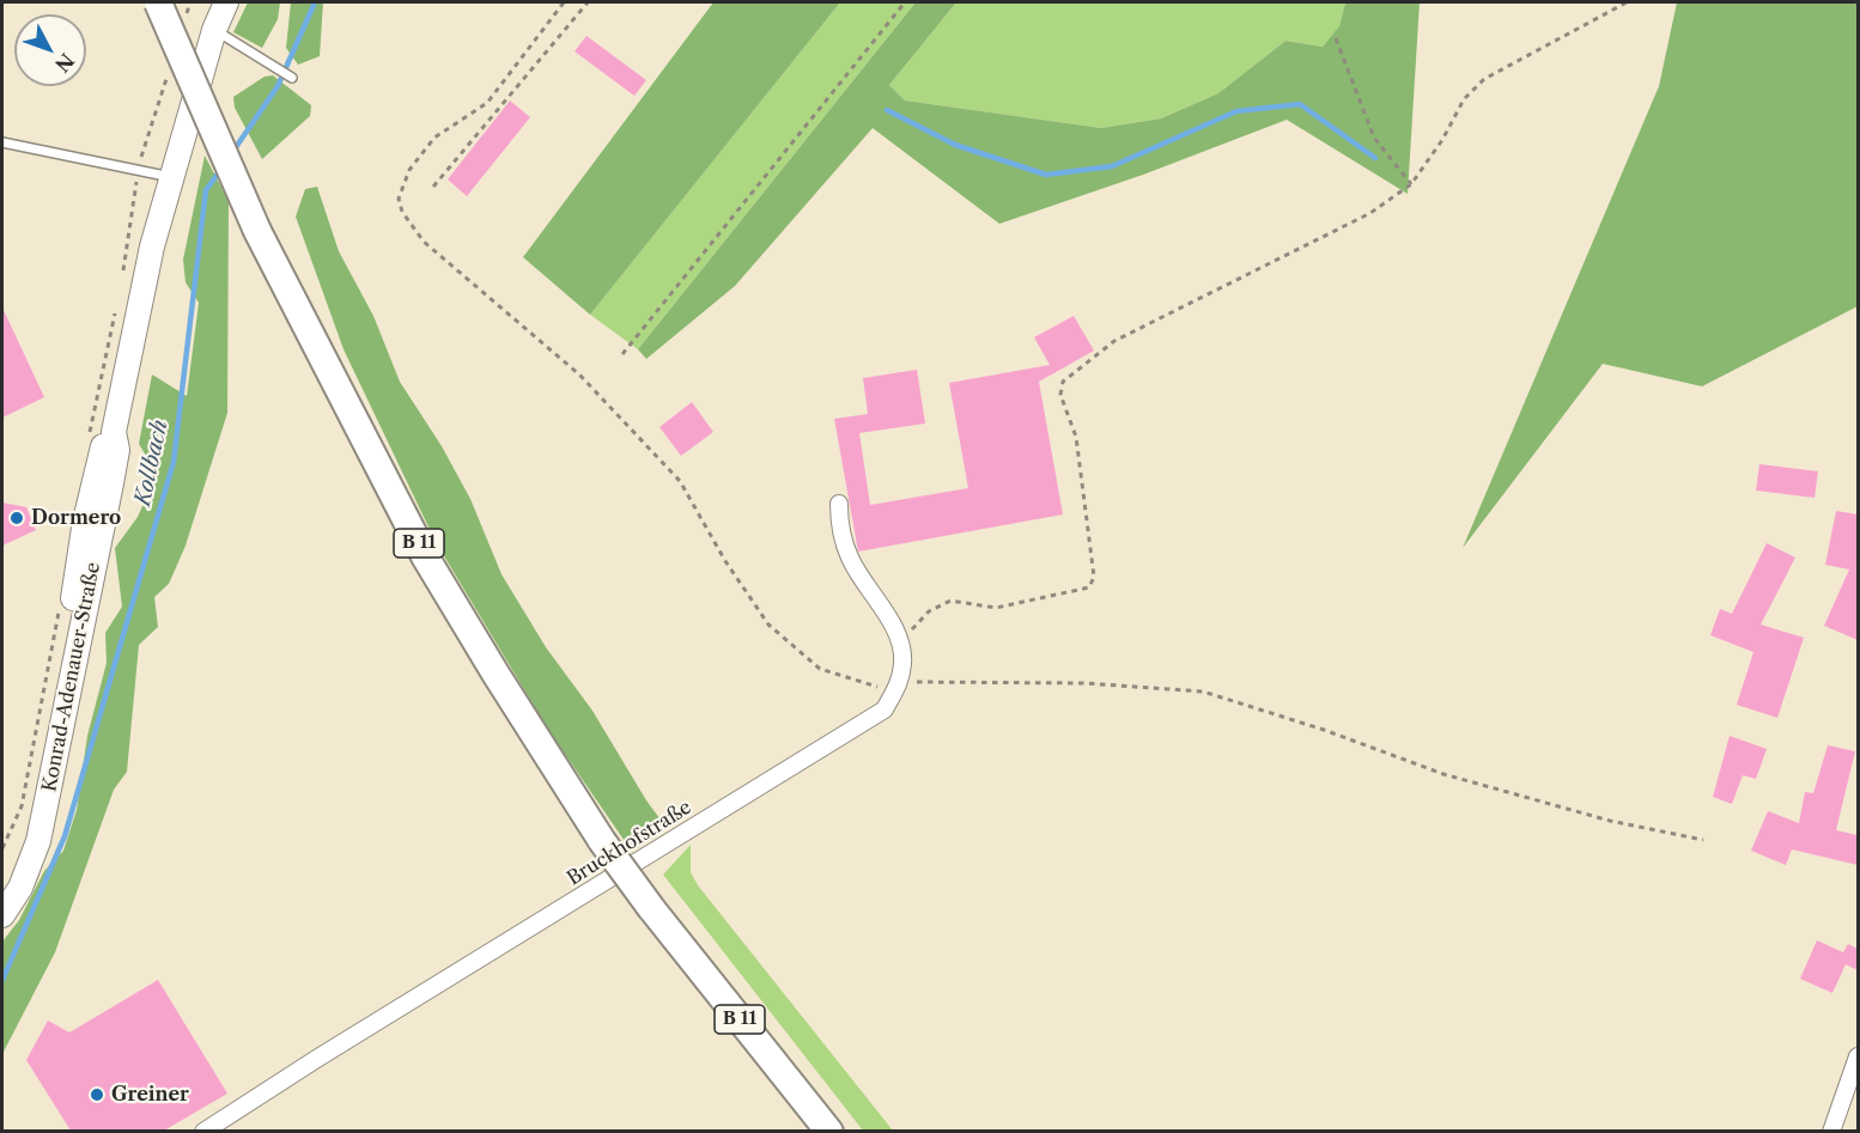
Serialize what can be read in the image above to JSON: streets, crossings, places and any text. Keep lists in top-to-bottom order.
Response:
{
  "streets": {
    "main road": ["B 11"],
    "street": ["Konrad-Adenauer-Straße", "Bruckhofstraße"]
  },
  "water": ["Kollbach"],
  "places": ["Dormero", "Greiner"],
  "north": "bottom right"
}
